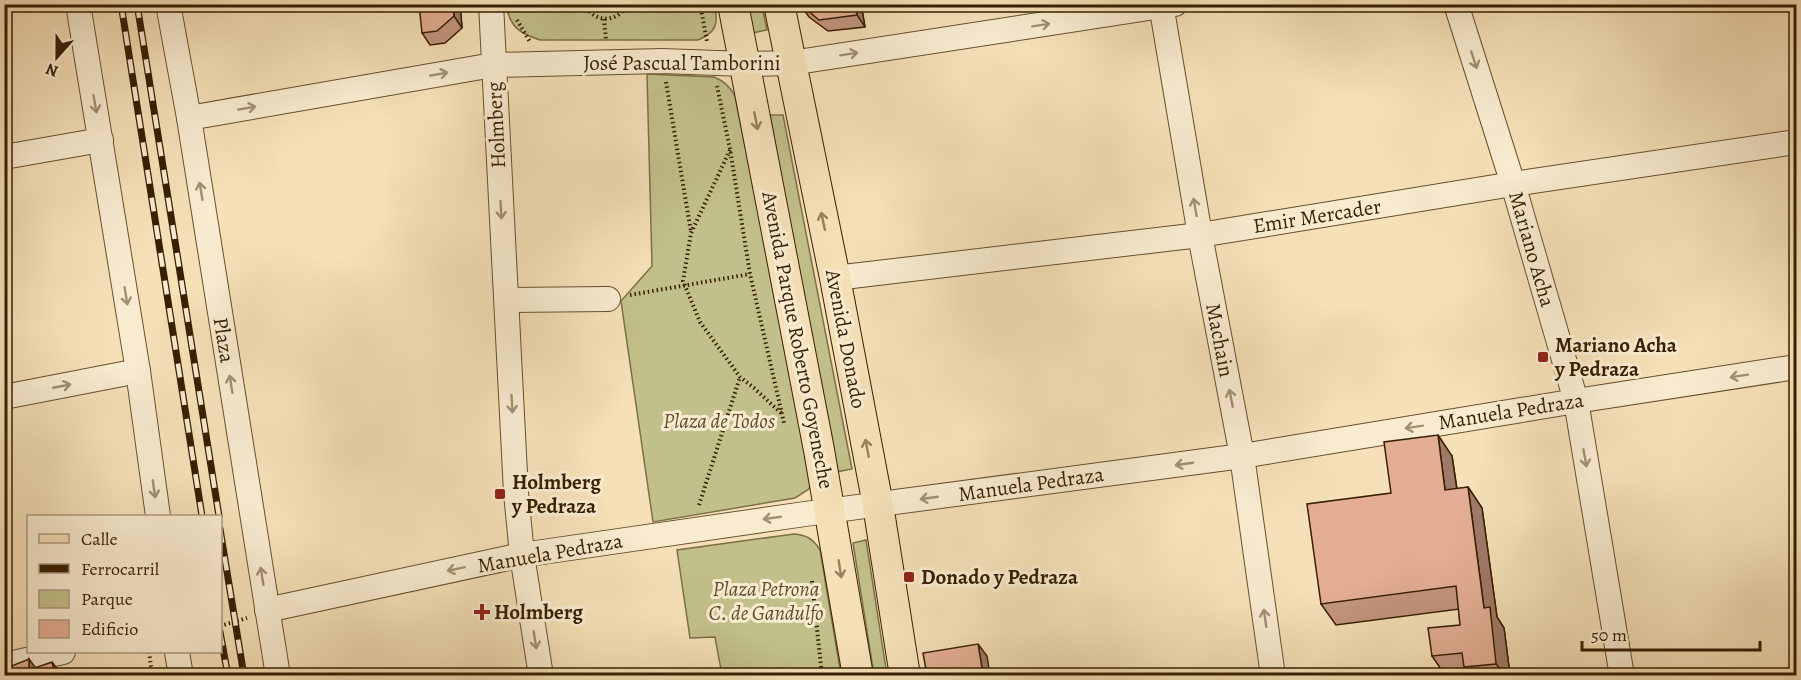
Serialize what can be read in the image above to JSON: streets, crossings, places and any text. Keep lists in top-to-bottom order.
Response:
{
  "streets": {
    "main road": ["Avenida Donado", "Avenida Parque Roberto Goyeneche"],
    "street": [
      "José Pascual Tamborini",
      "Holmberg",
      "Emir Mercader",
      "Mariano Acha",
      "Plaza",
      "Machain",
      "Manuela Pedraza"
    ]
  },
  "crossings": [
    ["José Pascual Tamborini", "Holmberg"],
    ["José Pascual Tamborini", "Avenida Donado"],
    ["José Pascual Tamborini", "Plaza"],
    ["José Pascual Tamborini", "Avenida Parque Roberto Goyeneche"],
    ["José Pascual Tamborini", "Machain"],
    ["Holmberg", "Manuela Pedraza"],
    ["Emir Mercader", "Mariano Acha"],
    ["Emir Mercader", "Avenida Donado"],
    ["Emir Mercader", "Machain"],
    ["Mariano Acha", "Manuela Pedraza"],
    ["Avenida Donado", "Manuela Pedraza"],
    ["Plaza", "Manuela Pedraza"],
    ["Avenida Parque Roberto Goyeneche", "Manuela Pedraza"],
    ["Machain", "Manuela Pedraza"]
  ],
  "one_way": [
    "José Pascual Tamborini",
    "Holmberg",
    "Mariano Acha",
    "Avenida Donado",
    "Avenida Parque Roberto Goyeneche",
    "Machain",
    "Manuela Pedraza"
  ],
  "parks": ["Plaza de Todos", "Plaza Petrona C. de Gandulfo"],
  "places": {
    "transit": ["Mariano Acha y Pedraza", "Holmberg y Pedraza", "Donado y Pedraza"],
    "health": ["Holmberg"]
  },
  "legend": [
    "Calle",
    "Ferrocarril",
    "Parque",
    "Edificio"
  ],
  "scale_bar": "50 m",
  "north": "bottom"
}
